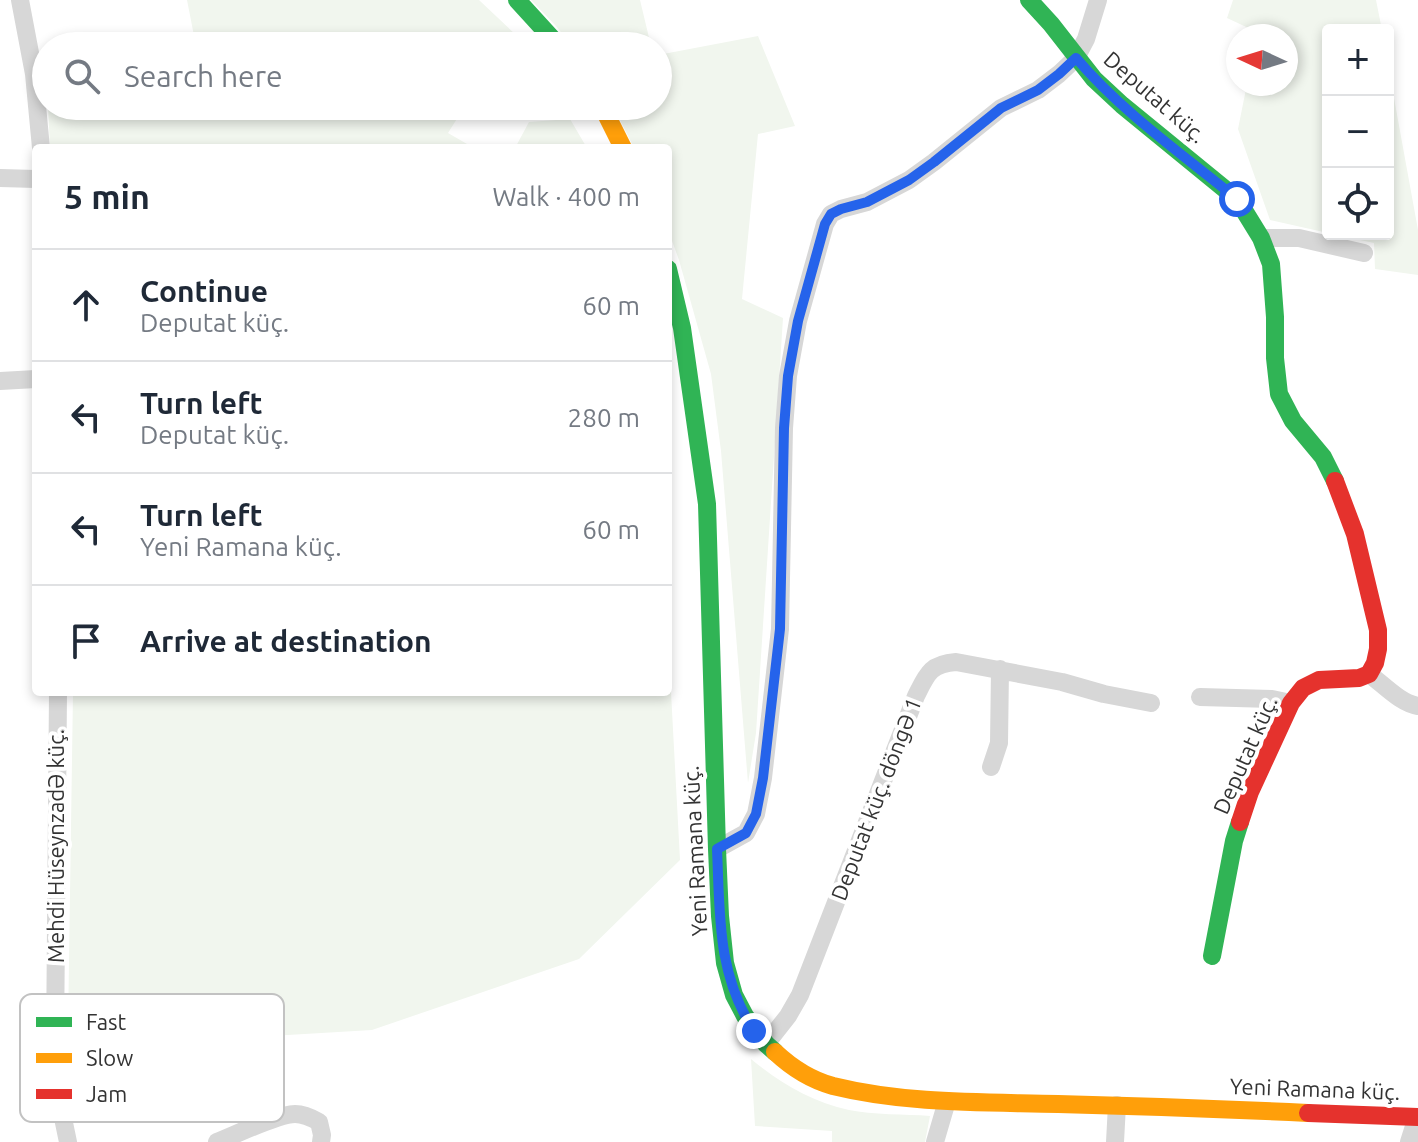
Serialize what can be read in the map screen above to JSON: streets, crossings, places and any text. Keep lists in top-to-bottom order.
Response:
{
  "streets": {
    "street": [
      "Deputat küç.",
      "Deputat küç. döngə 1",
      "Mehdi Hüseynzadə küç.",
      "Yeni Ramana küç."
    ]
  },
  "crossings": [
    ["Deputat küç.", "Yeni Ramana küç."],
    ["Deputat küç. döngə 1", "Yeni Ramana küç."]
  ],
  "legend": ["Fast", "Slow", "Jam"],
  "north": "left",
  "page": {
    "map_buttons": ["+", "−"],
    "search": "Search here",
    "heading": ["5 min", "Walk · 400 m"],
    "list": [
      ["Continue", "Deputat küç.", "60 m"],
      ["Turn left", "Deputat küç.", "280 m"],
      ["Turn left", "Yeni Ramana küç.", "60 m"],
      "Arrive at destination"
    ]
  }
}
